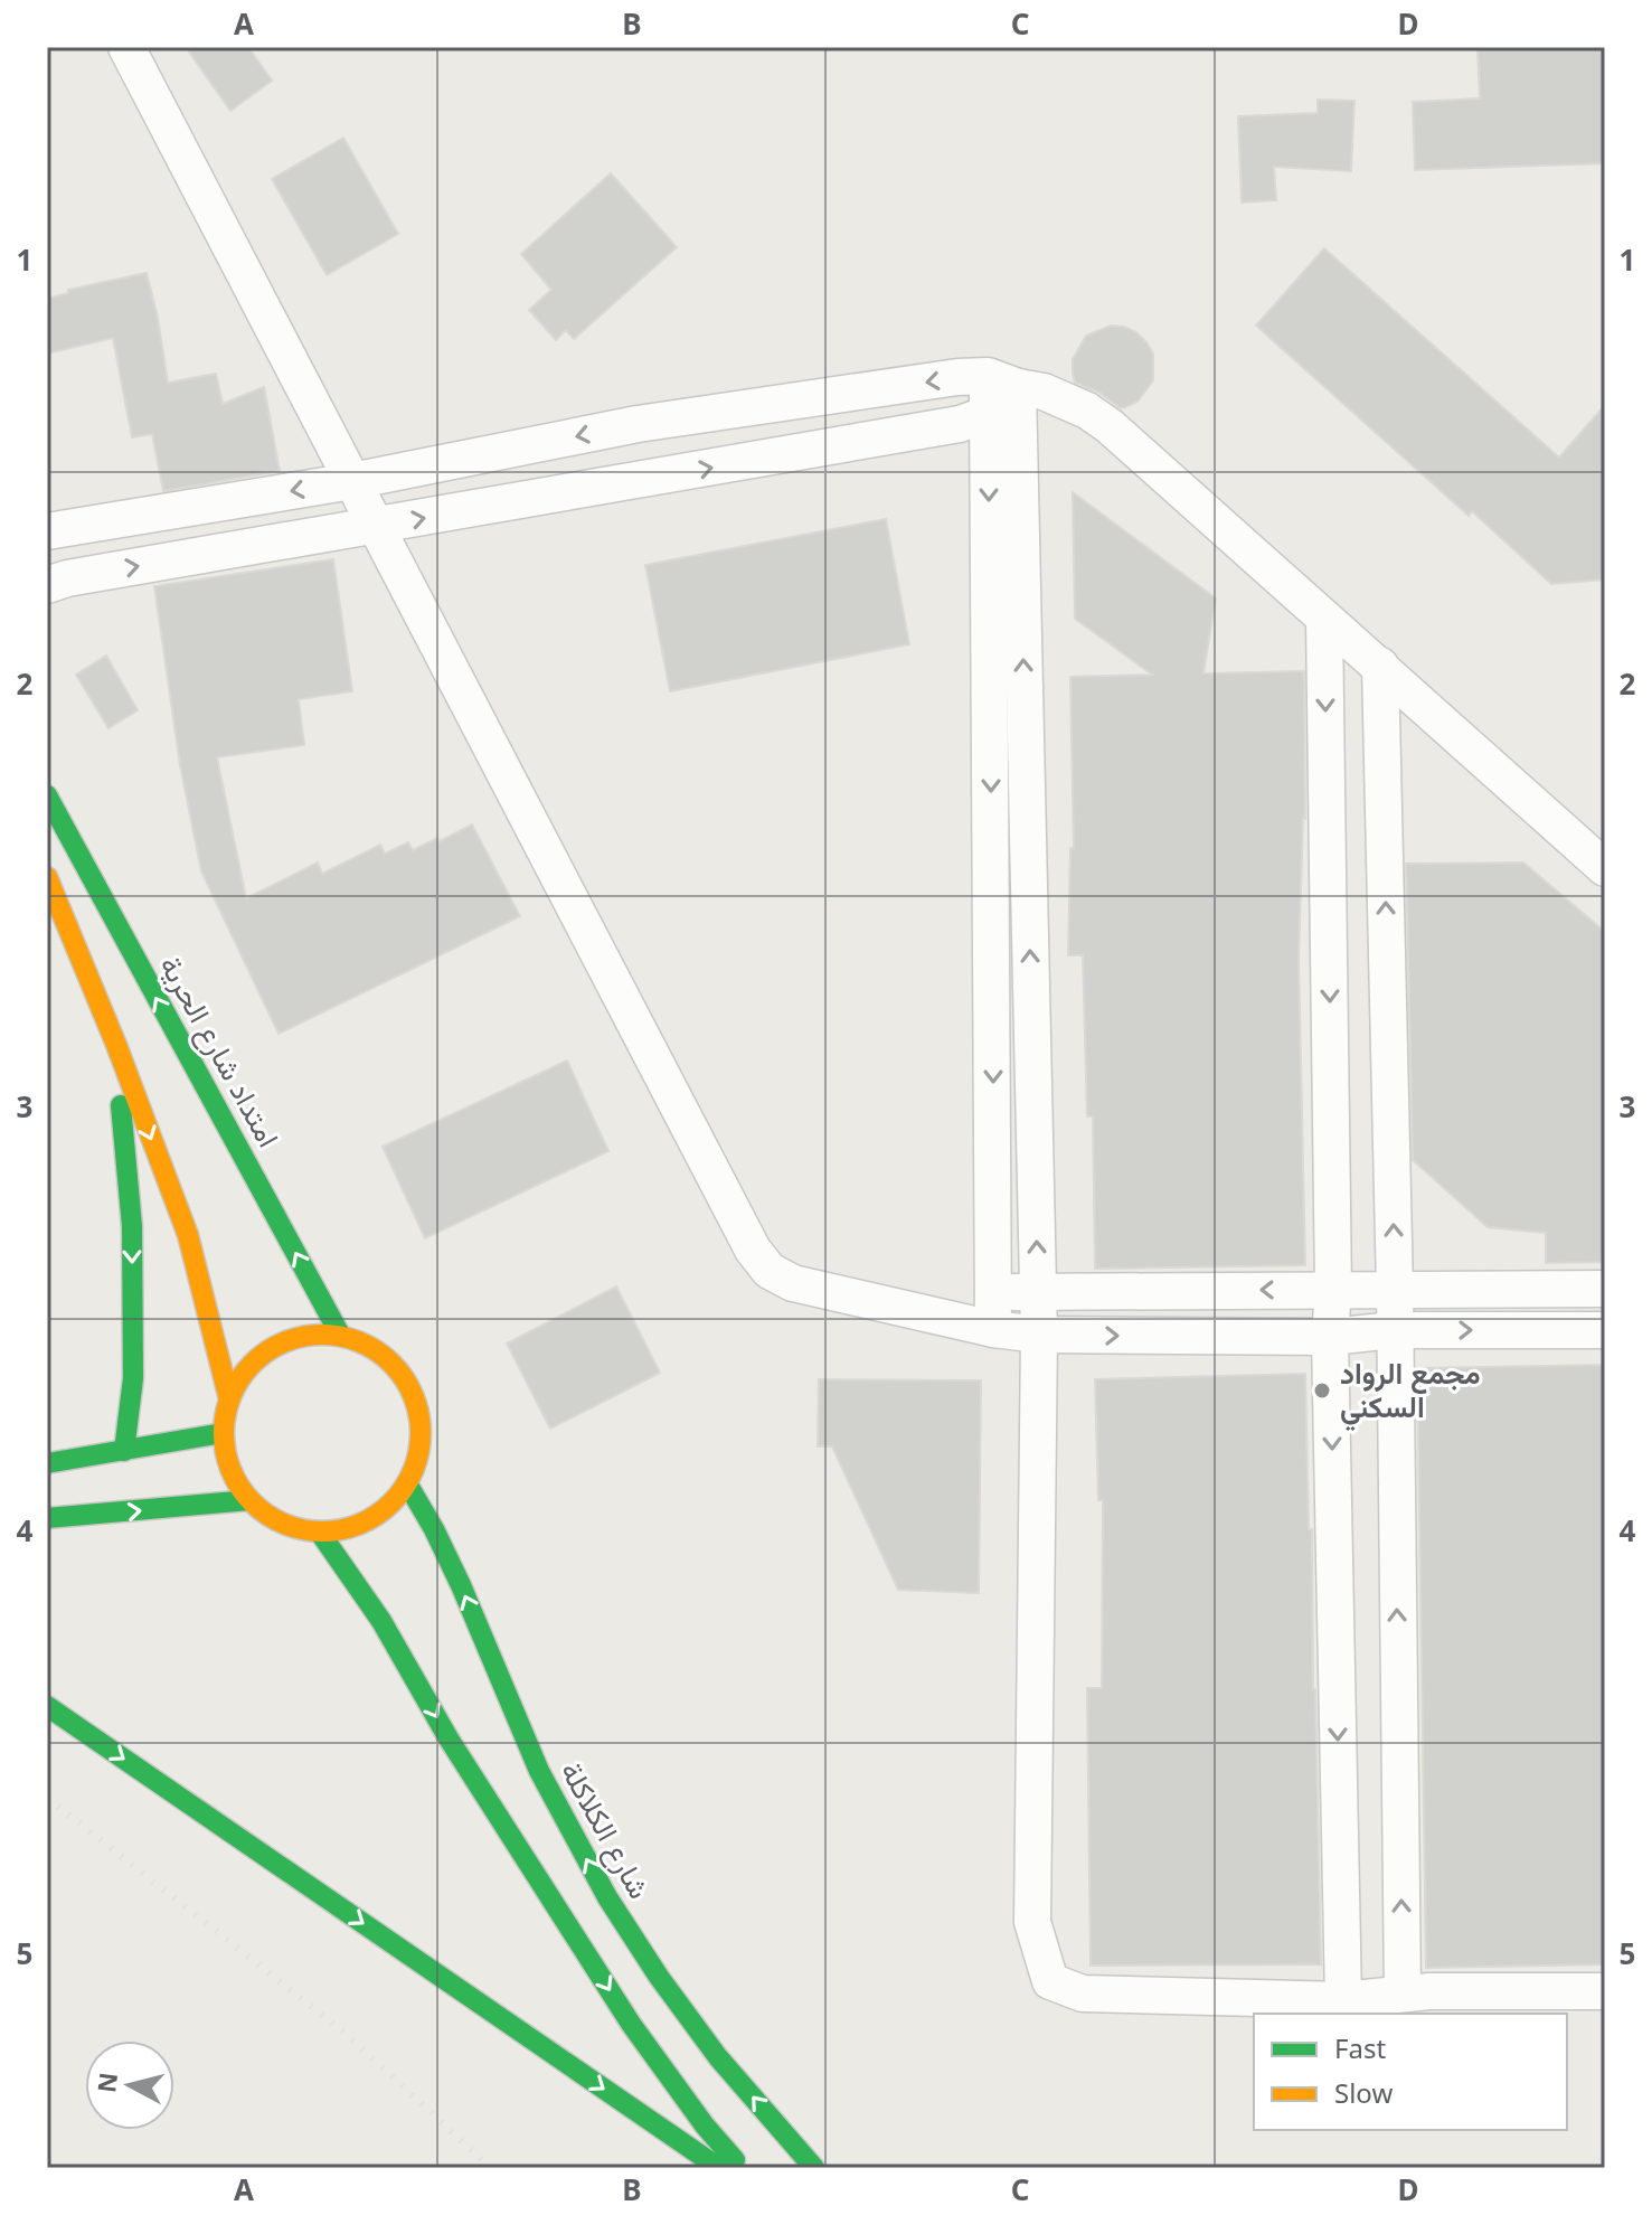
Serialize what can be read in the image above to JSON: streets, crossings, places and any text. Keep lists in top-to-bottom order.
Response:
{
  "streets": {
    "main road": ["امتداد شارع الحرية", "شارع الكلاكلة"]
  },
  "crossings": [
    ["امتداد شارع الحرية", "شارع الكلاكلة"]
  ],
  "places": ["مجمع الرواد السكني"],
  "legend": ["Fast", "Slow"],
  "north": "left",
  "grid": {
    "columns": [
      "A",
      "B",
      "C",
      "D"
    ],
    "rows": [
      "1",
      "2",
      "3",
      "4",
      "5"
    ]
  }
}
